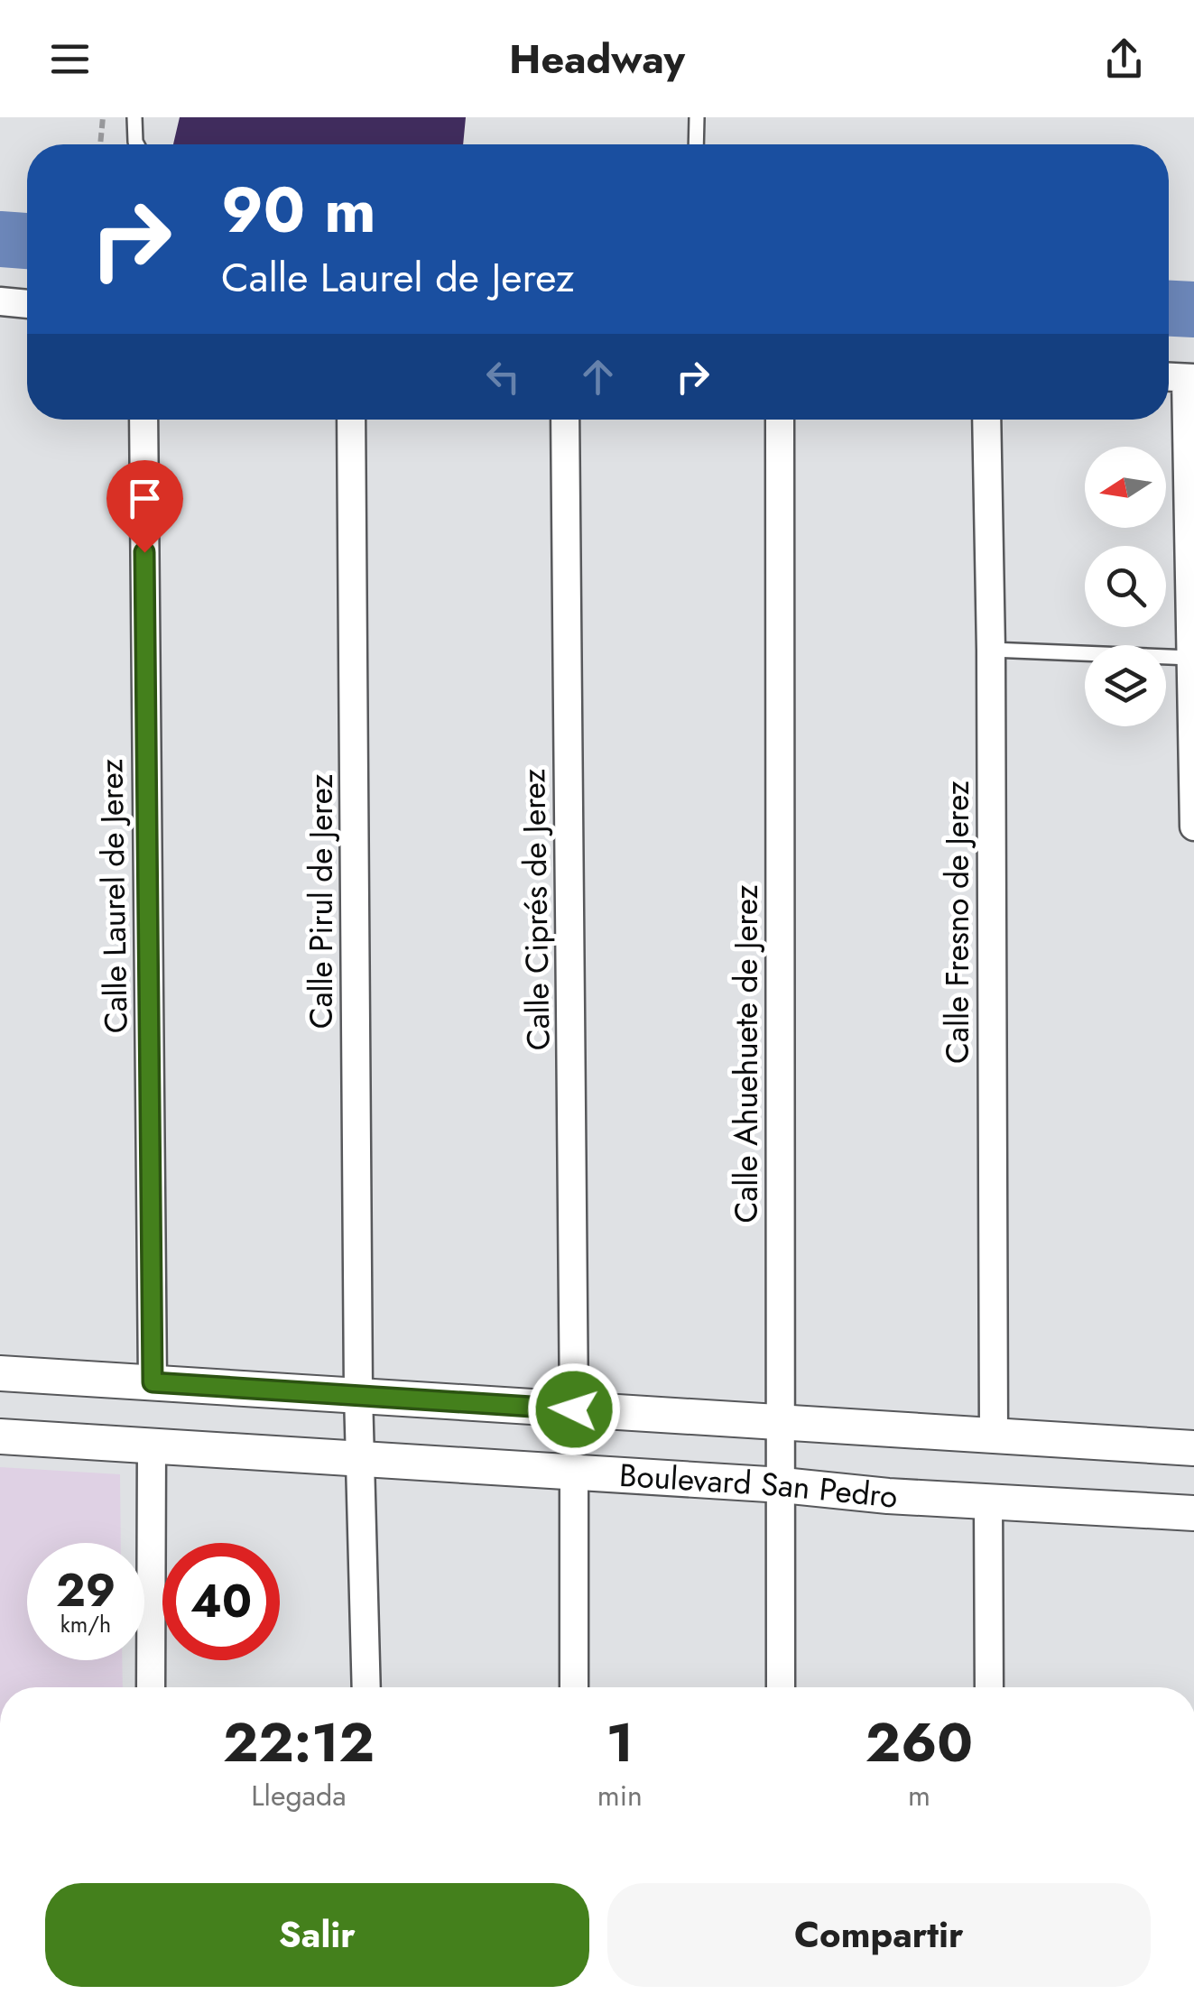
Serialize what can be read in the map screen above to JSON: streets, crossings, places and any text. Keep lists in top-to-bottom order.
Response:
{
  "streets": {
    "street": [
      "Calle Laurel de Jerez",
      "Calle Pirul de Jerez",
      "Calle Ciprés de Jerez",
      "Calle Fresno de Jerez",
      "Calle Ahuehuete de Jerez",
      "Boulevard San Pedro"
    ]
  },
  "crossings": [
    ["Calle Laurel de Jerez", "Boulevard San Pedro"],
    ["Calle Pirul de Jerez", "Boulevard San Pedro"],
    ["Calle Ciprés de Jerez", "Boulevard San Pedro"],
    ["Calle Fresno de Jerez", "Boulevard San Pedro"],
    ["Calle Ahuehuete de Jerez", "Boulevard San Pedro"]
  ],
  "north": "left",
  "page": {
    "header": "Headway",
    "turn": ["90 m", "Calle Laurel de Jerez"],
    "speed": "29 km/h",
    "limit": "40",
    "eta": [
      "22:12",
      "Llegada",
      "1",
      "min",
      "260",
      "m"
    ],
    "buttons": ["Salir", "Compartir"]
  }
}
